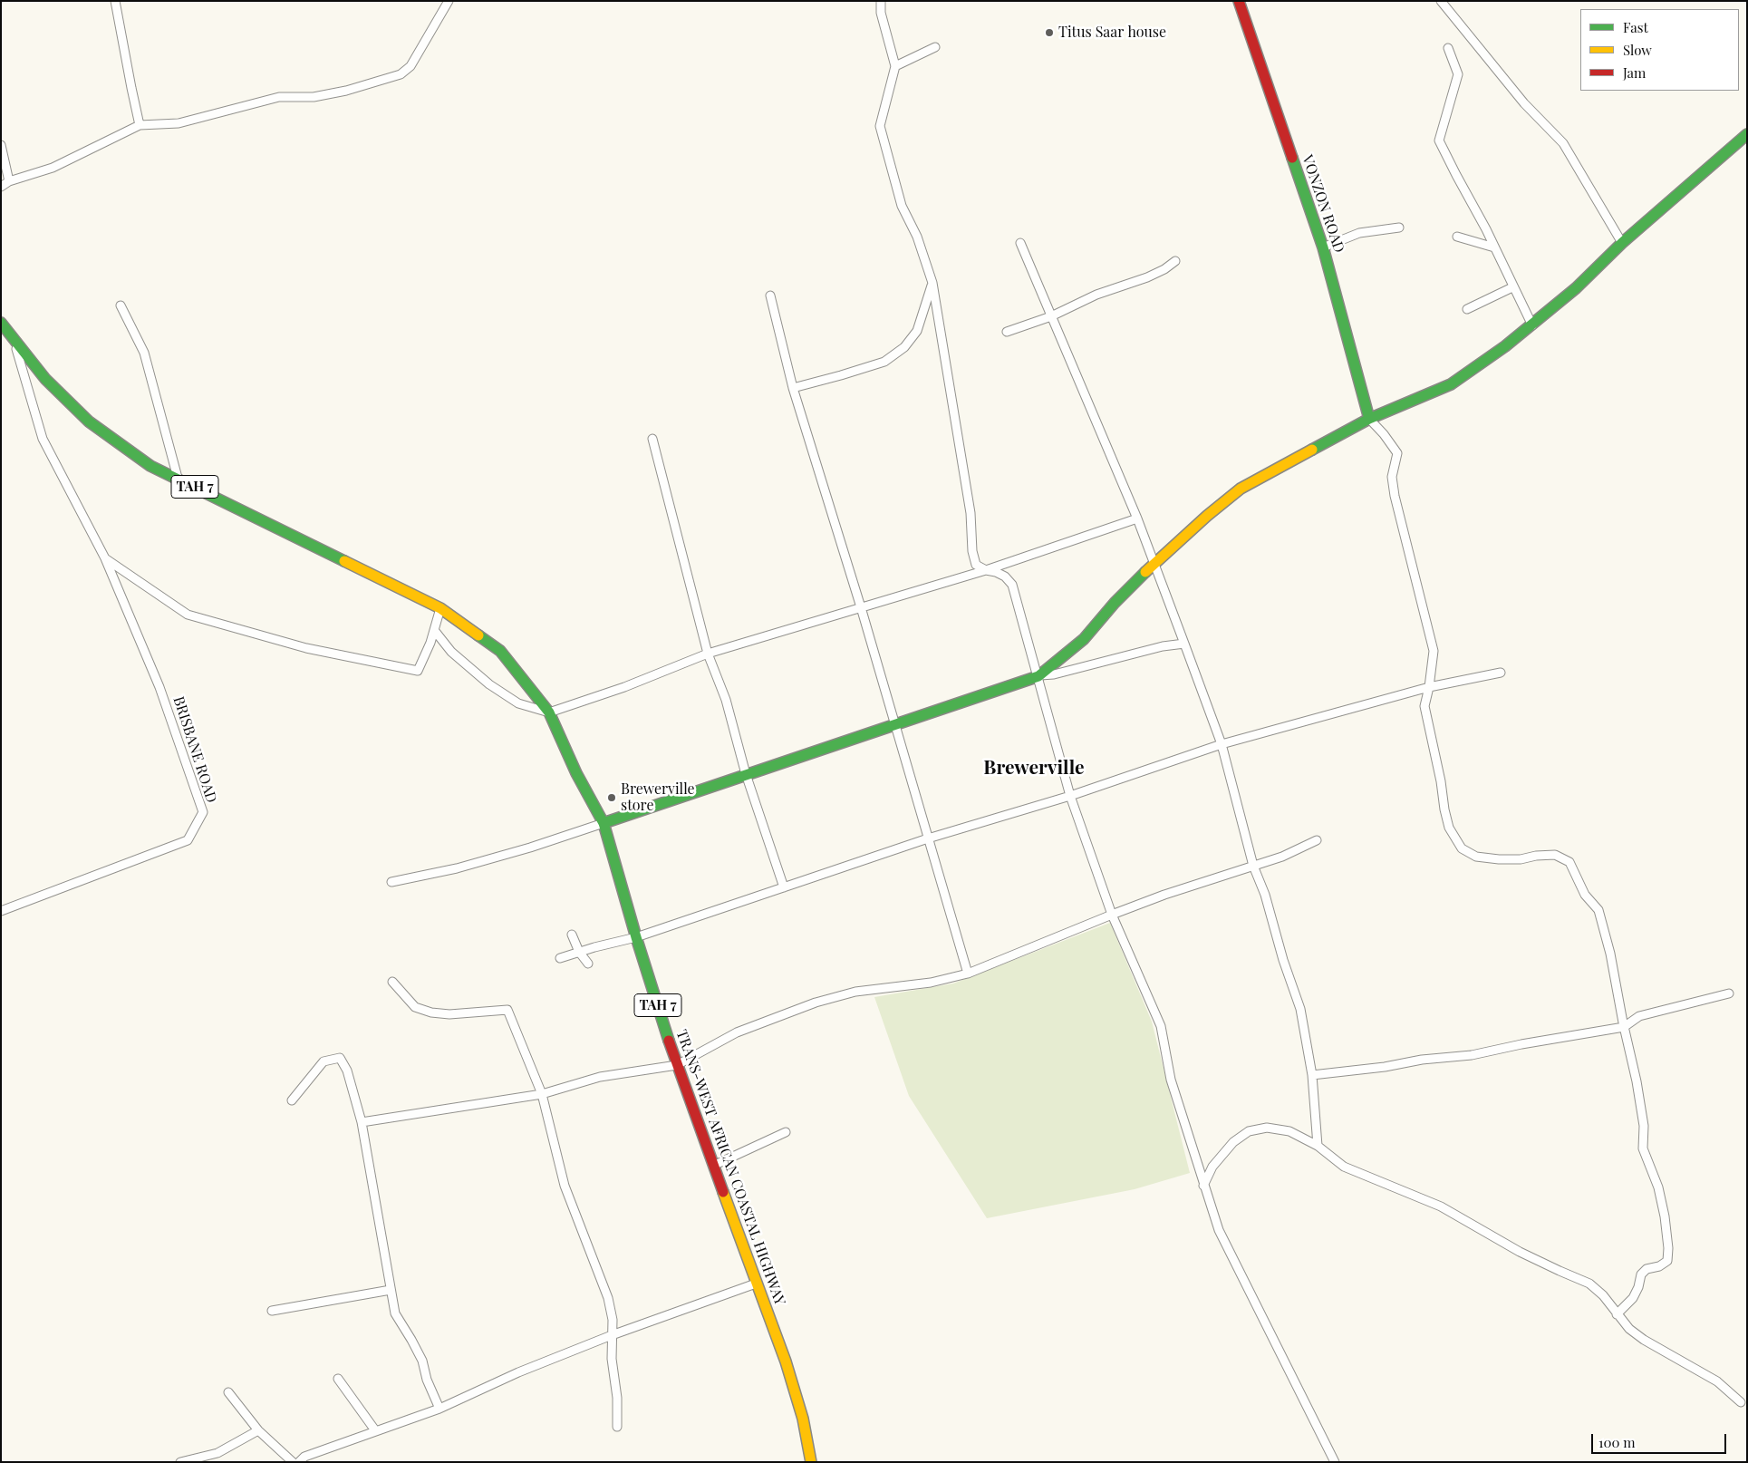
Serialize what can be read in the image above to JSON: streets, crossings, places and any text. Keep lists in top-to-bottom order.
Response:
{
  "streets": {
    "main road": ["VONZON ROAD", "TAH 7", "TRANS-WEST AFRICAN COASTAL HIGHWAY"],
    "street": ["BRISBANE ROAD"]
  },
  "crossings": [
    ["BRISBANE ROAD", "TRANS-WEST AFRICAN COASTAL HIGHWAY"]
  ],
  "districts": ["Brewerville"],
  "places": ["Titus Saar house", "Brewerville store"],
  "legend": ["Fast", "Slow", "Jam"],
  "scale_bar": "100 m"
}
